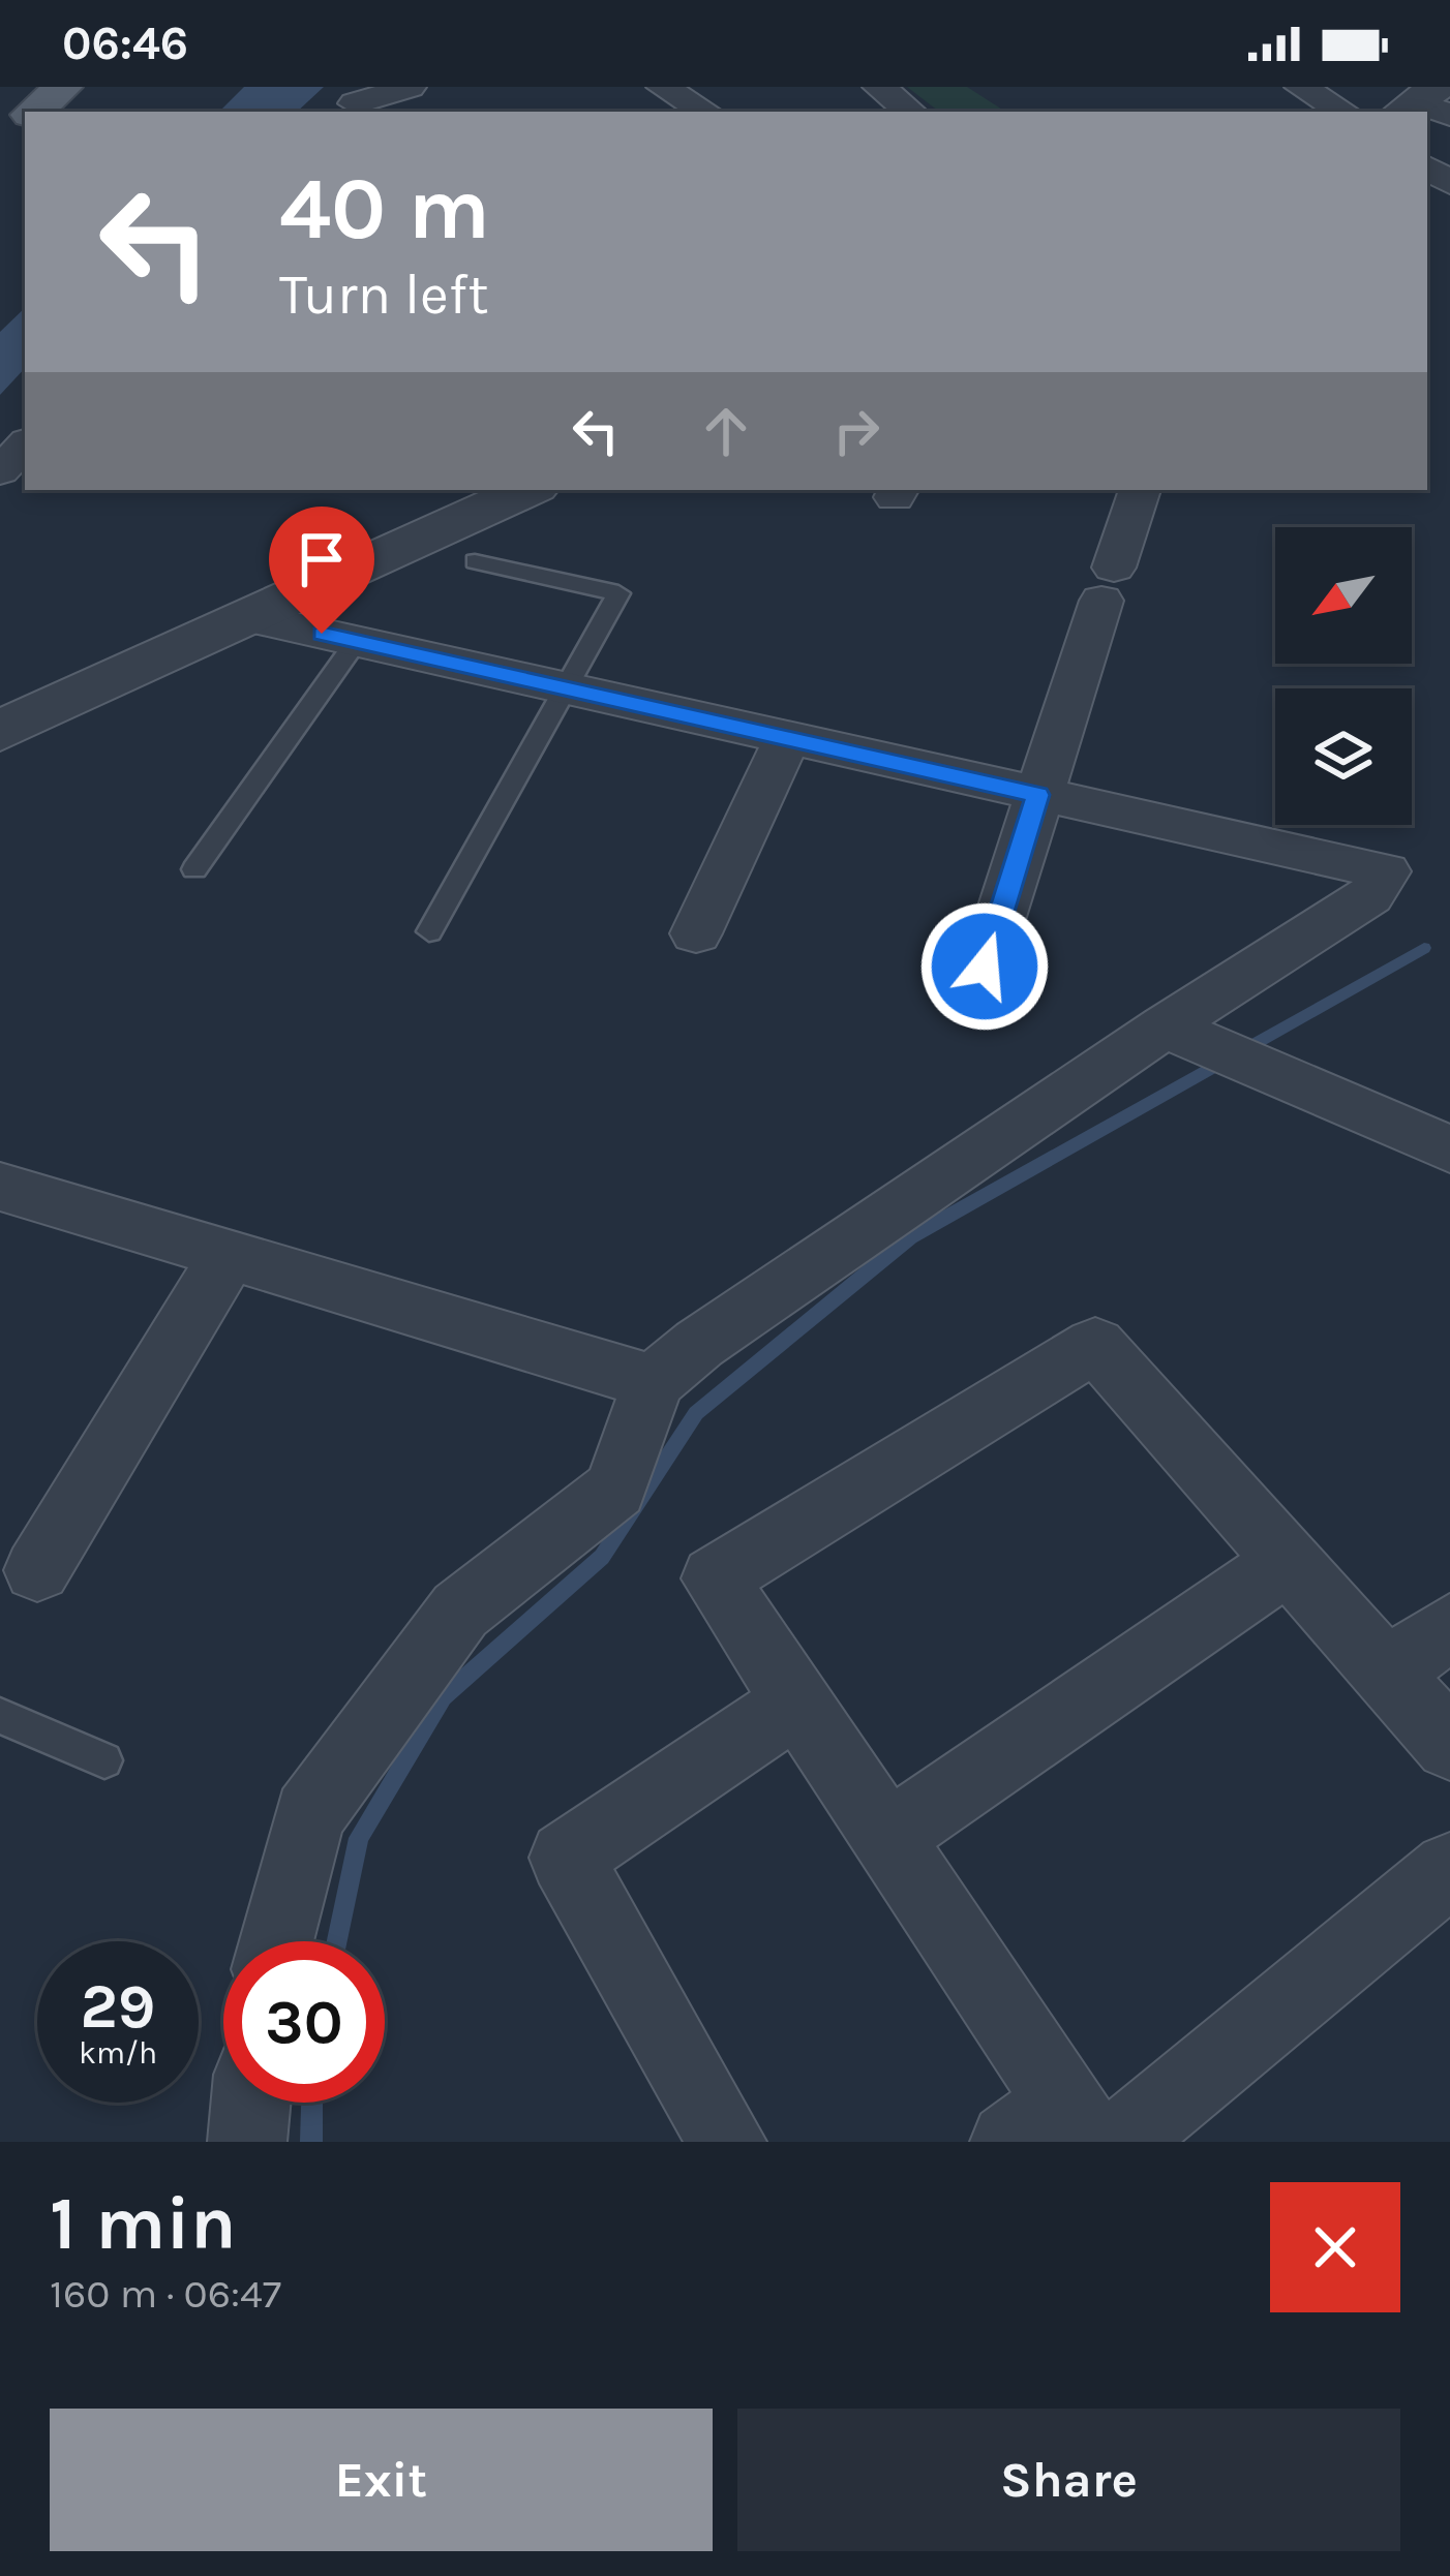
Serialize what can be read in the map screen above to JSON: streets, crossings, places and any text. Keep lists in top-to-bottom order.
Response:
{
  "north": "bottom left",
  "page": {
    "status": "06:46",
    "turn": ["40 m", "Turn left"],
    "speed": "29 km/h",
    "limit": "30",
    "heading": ["1 min", "160 m · 06:47"],
    "buttons": ["Exit", "Share"]
  }
}
